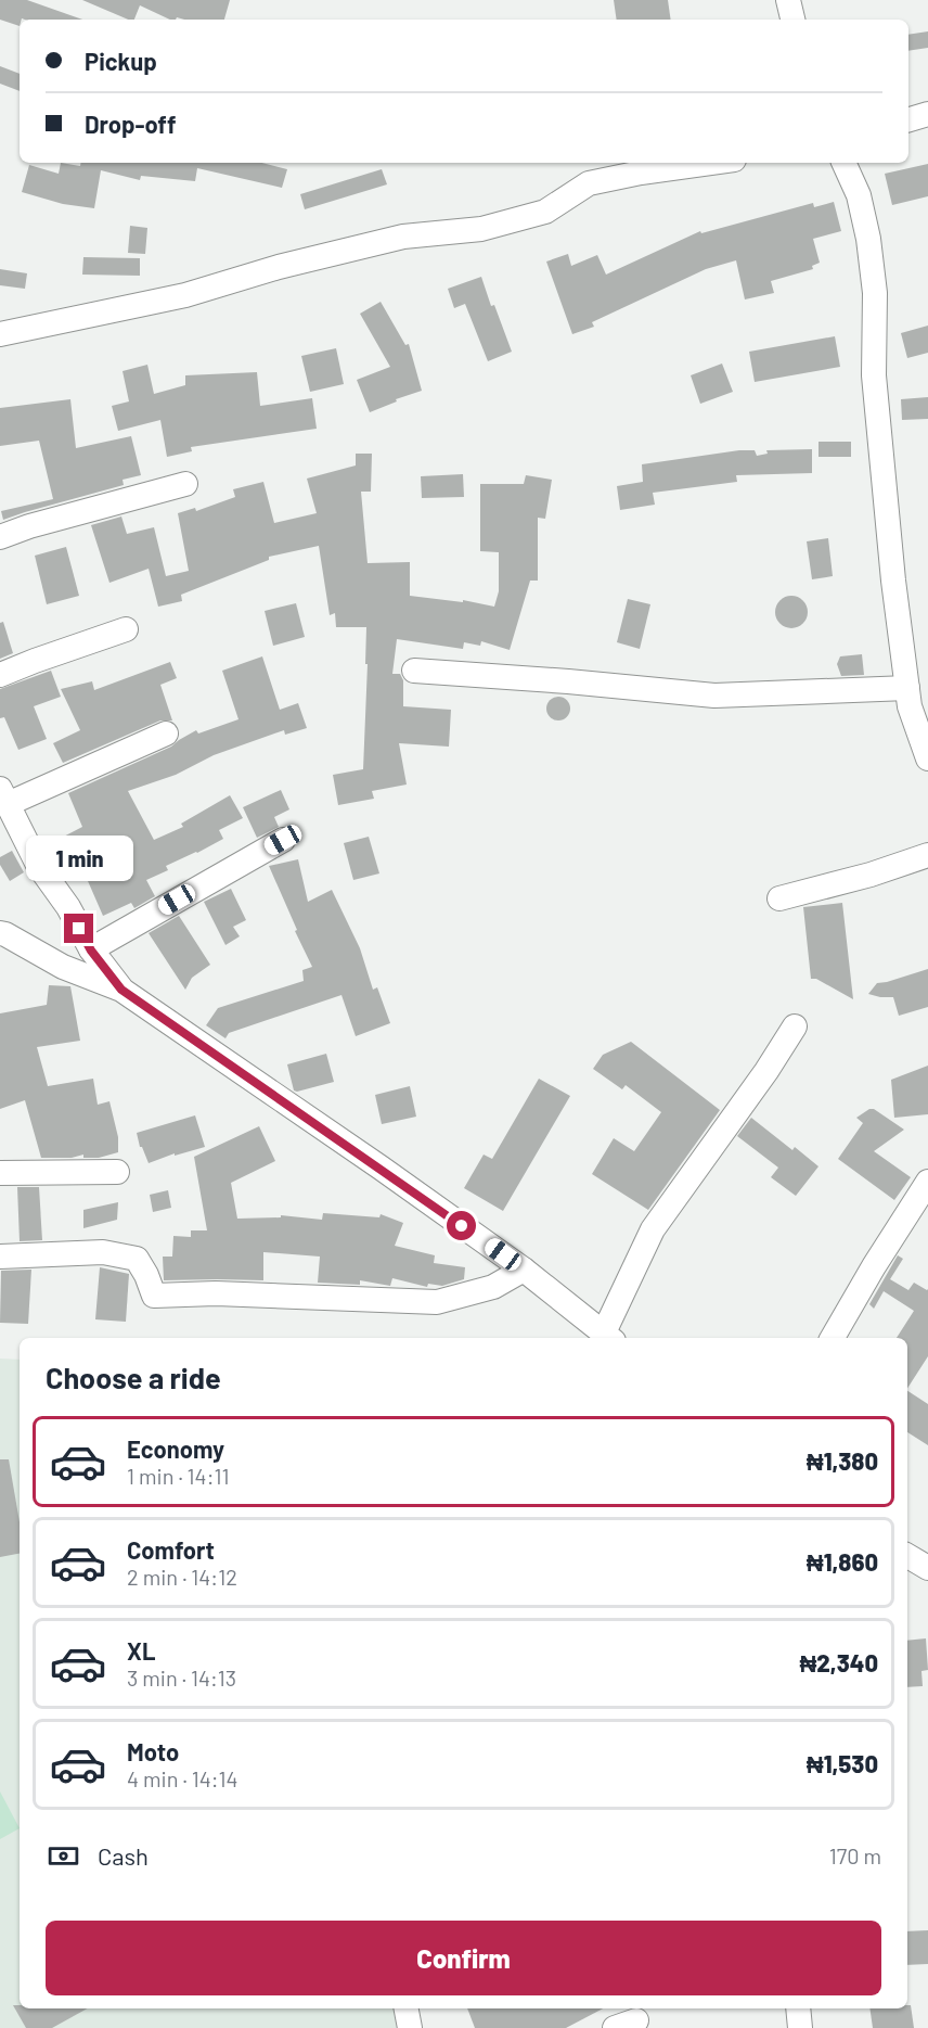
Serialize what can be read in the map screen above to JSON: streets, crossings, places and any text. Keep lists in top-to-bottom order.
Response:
{
  "page": {
    "banner": ["Pickup", "Drop-off"],
    "bubble": "1 min",
    "heading": "Choose a ride",
    "list": [
      {
        "name": "Economy",
        "note": "1 min · 14:11",
        "value": "₦1,380"
      },
      {
        "name": "Comfort",
        "note": "2 min · 14:12",
        "value": "₦1,860"
      },
      {
        "name": "XL",
        "note": "3 min · 14:13",
        "value": "₦2,340"
      },
      {
        "name": "Moto",
        "note": "4 min · 14:14",
        "value": "₦1,530"
      }
    ],
    "pay": ["Cash", "170 m"],
    "buttons": "Confirm"
  }
}
